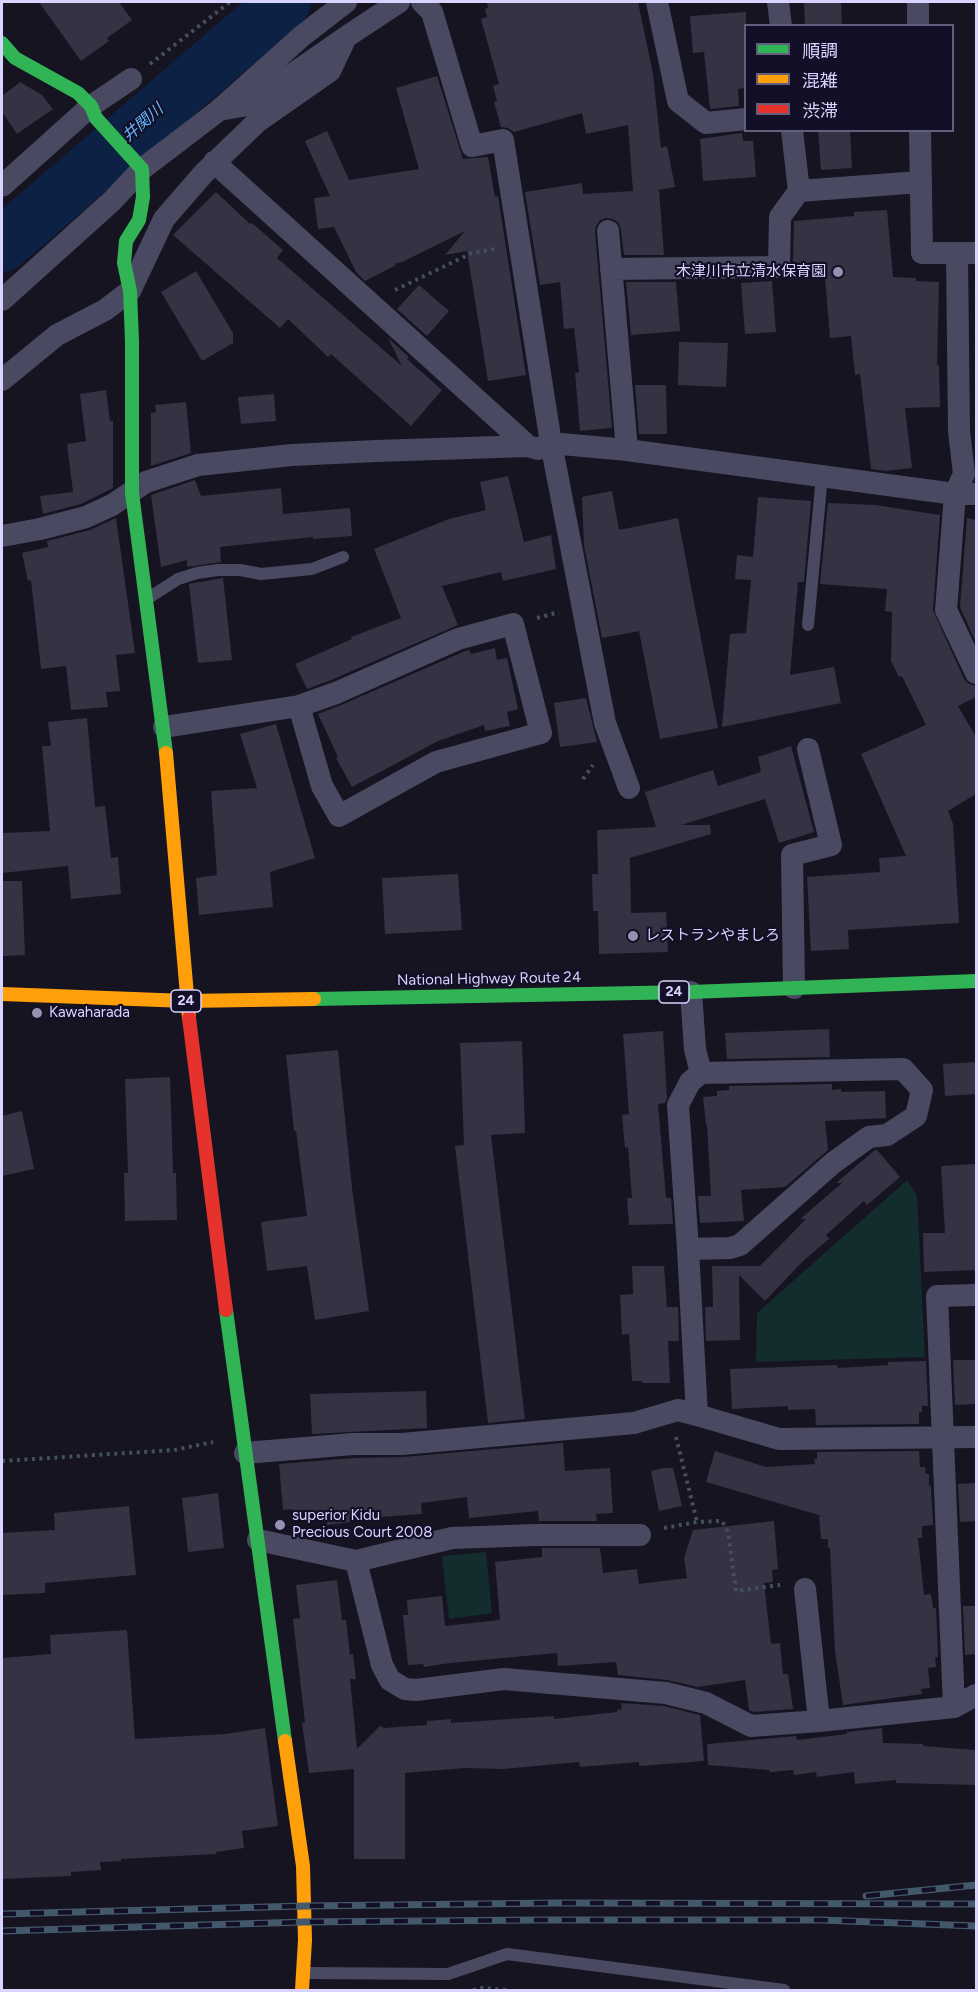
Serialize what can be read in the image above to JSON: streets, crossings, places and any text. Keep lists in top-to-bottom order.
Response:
{
  "streets": {
    "main road": ["National Highway Route 24", "24"]
  },
  "water": ["井関川"],
  "places": [
    "木津川市立清水保育園",
    "レストランやましろ",
    "Kawaharada",
    "superior Kidu Precious Court 2008"
  ],
  "legend": ["順調", "混雑", "渋滞"]
}
